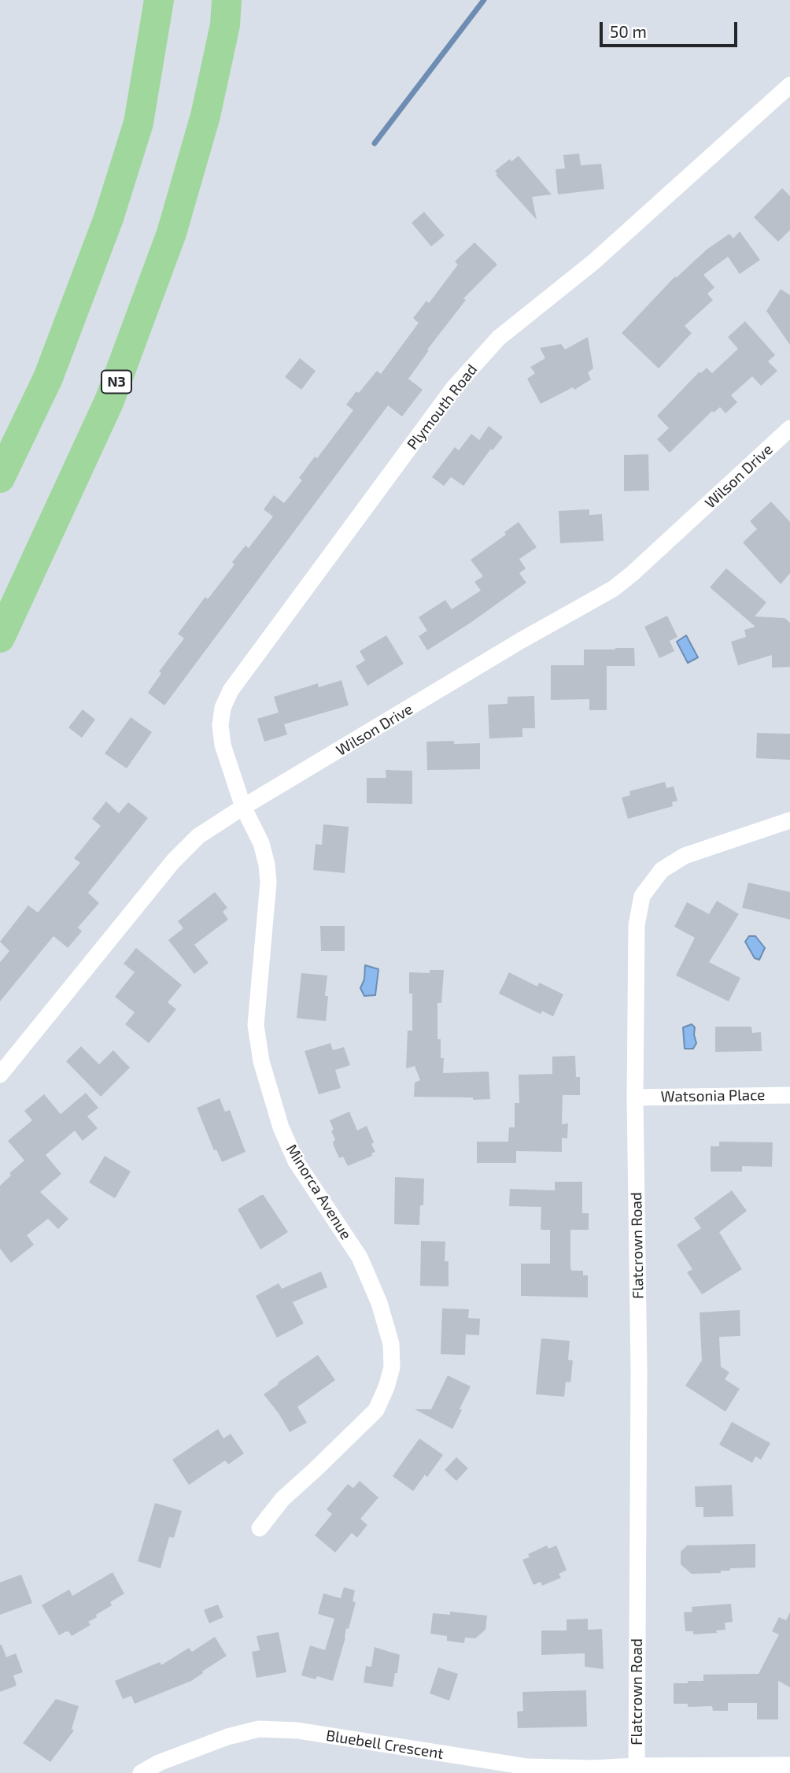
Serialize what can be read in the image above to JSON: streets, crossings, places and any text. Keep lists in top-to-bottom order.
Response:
{
  "streets": {
    "highway": ["N3"],
    "street": [
      "Plymouth Road",
      "Wilson Drive",
      "Watsonia Place",
      "Minorca Avenue",
      "Flatcrown Road",
      "Bluebell Crescent"
    ]
  },
  "crossings": [
    ["Plymouth Road", "Wilson Drive"],
    ["Plymouth Road", "Minorca Avenue"],
    ["Wilson Drive", "Minorca Avenue"],
    ["Watsonia Place", "Flatcrown Road"],
    ["Flatcrown Road", "Bluebell Crescent"]
  ],
  "scale_bar": "50 m"
}
